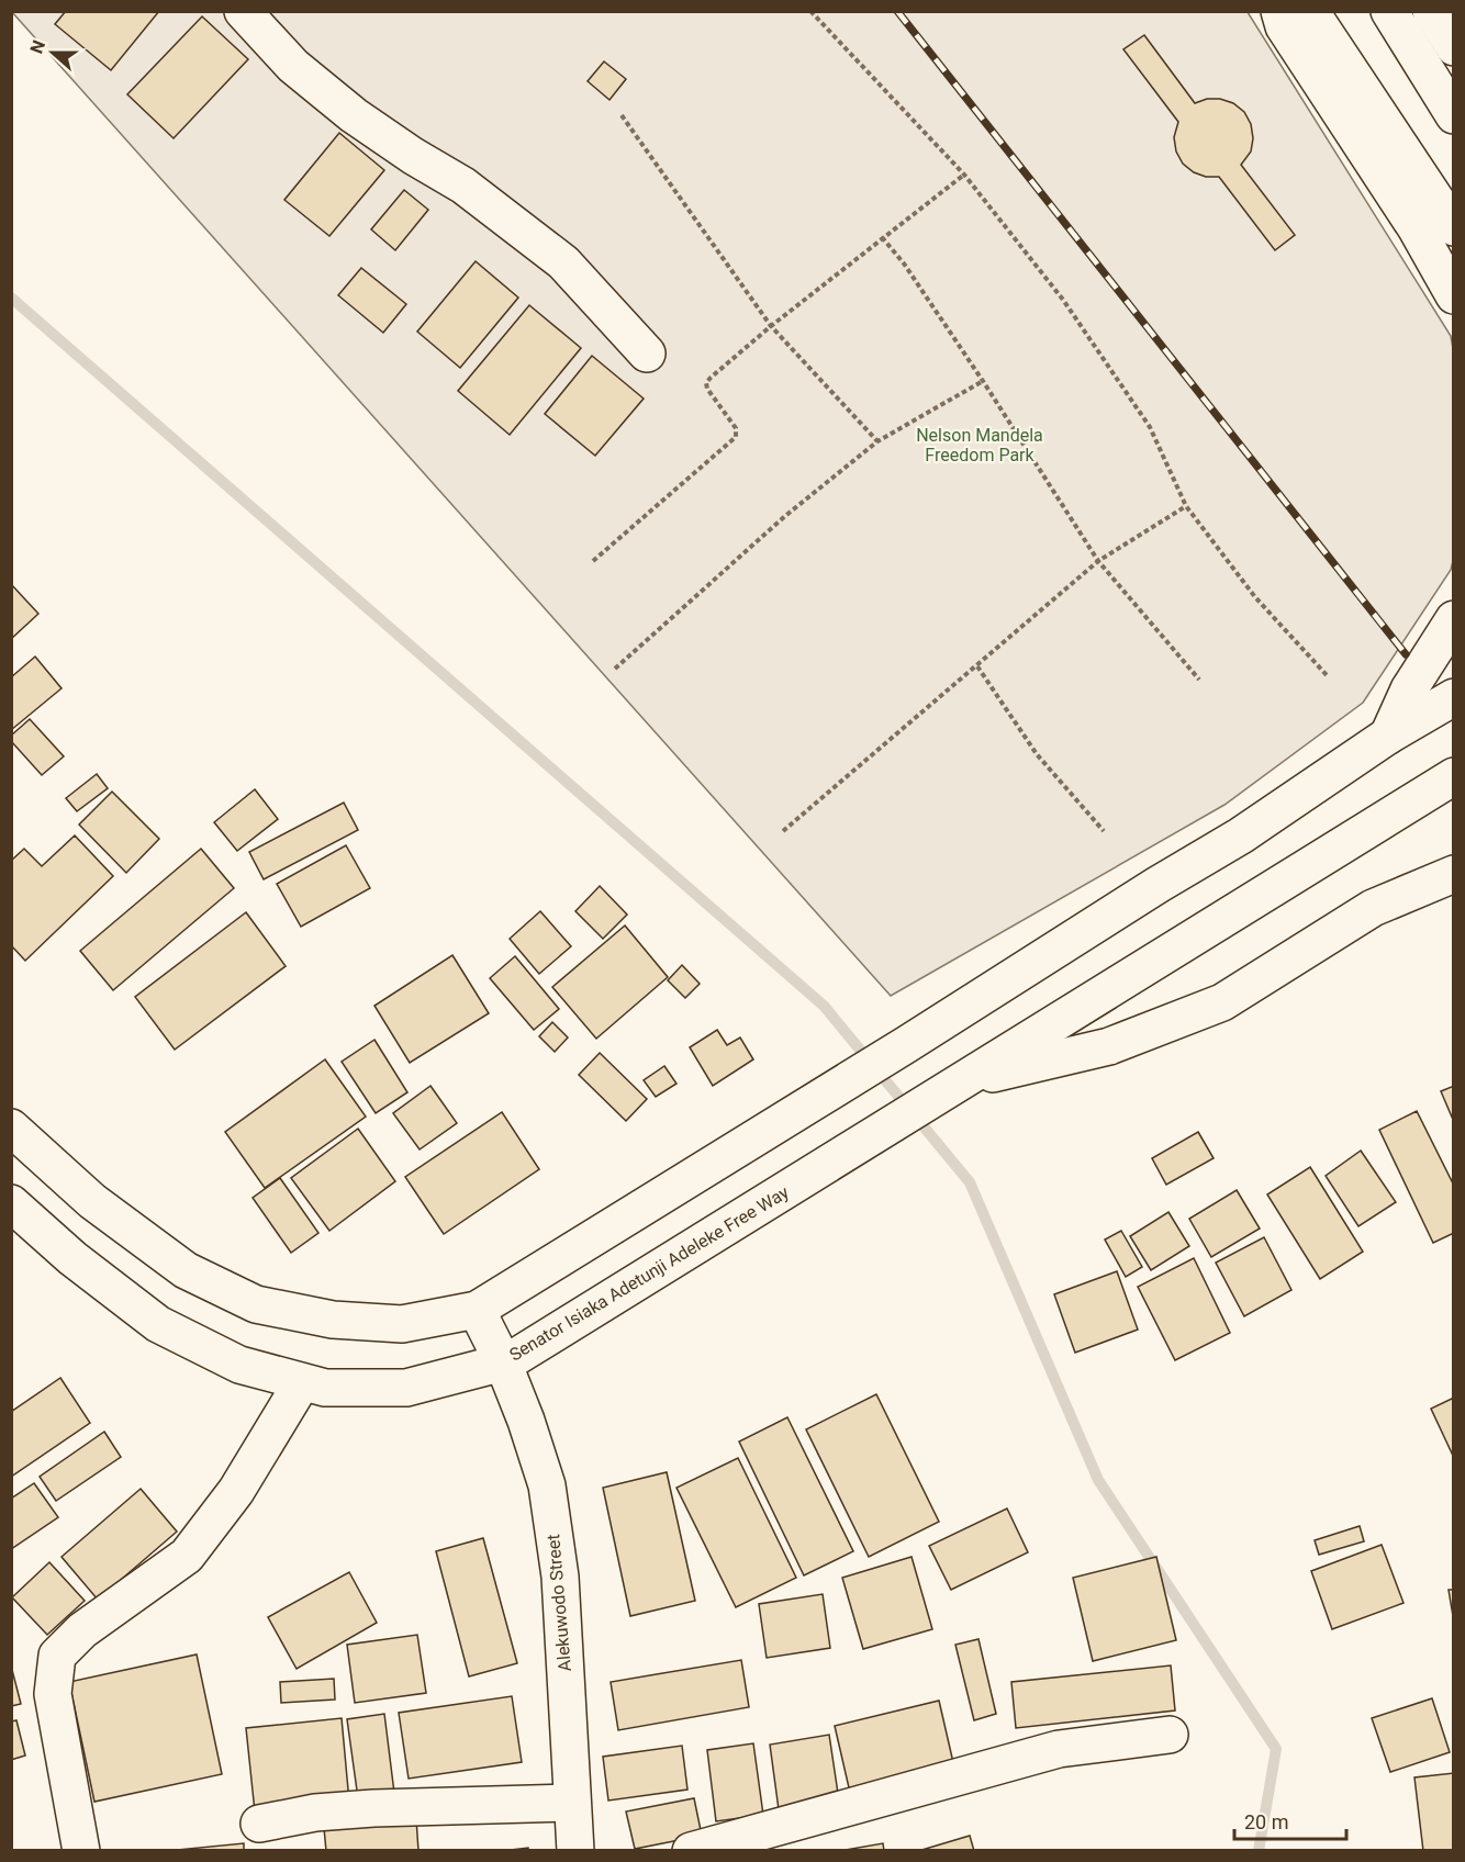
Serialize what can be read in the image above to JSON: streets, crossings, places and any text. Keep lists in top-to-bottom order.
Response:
{
  "streets": {
    "main road": ["Senator Isiaka Adetunji Adeleke Free Way", "Alekuwodo Street"]
  },
  "crossings": [
    ["Senator Isiaka Adetunji Adeleke Free Way", "Alekuwodo Street"]
  ],
  "parks": ["Nelson Mandela Freedom Park"],
  "scale_bar": "20 m",
  "north": "left"
}
